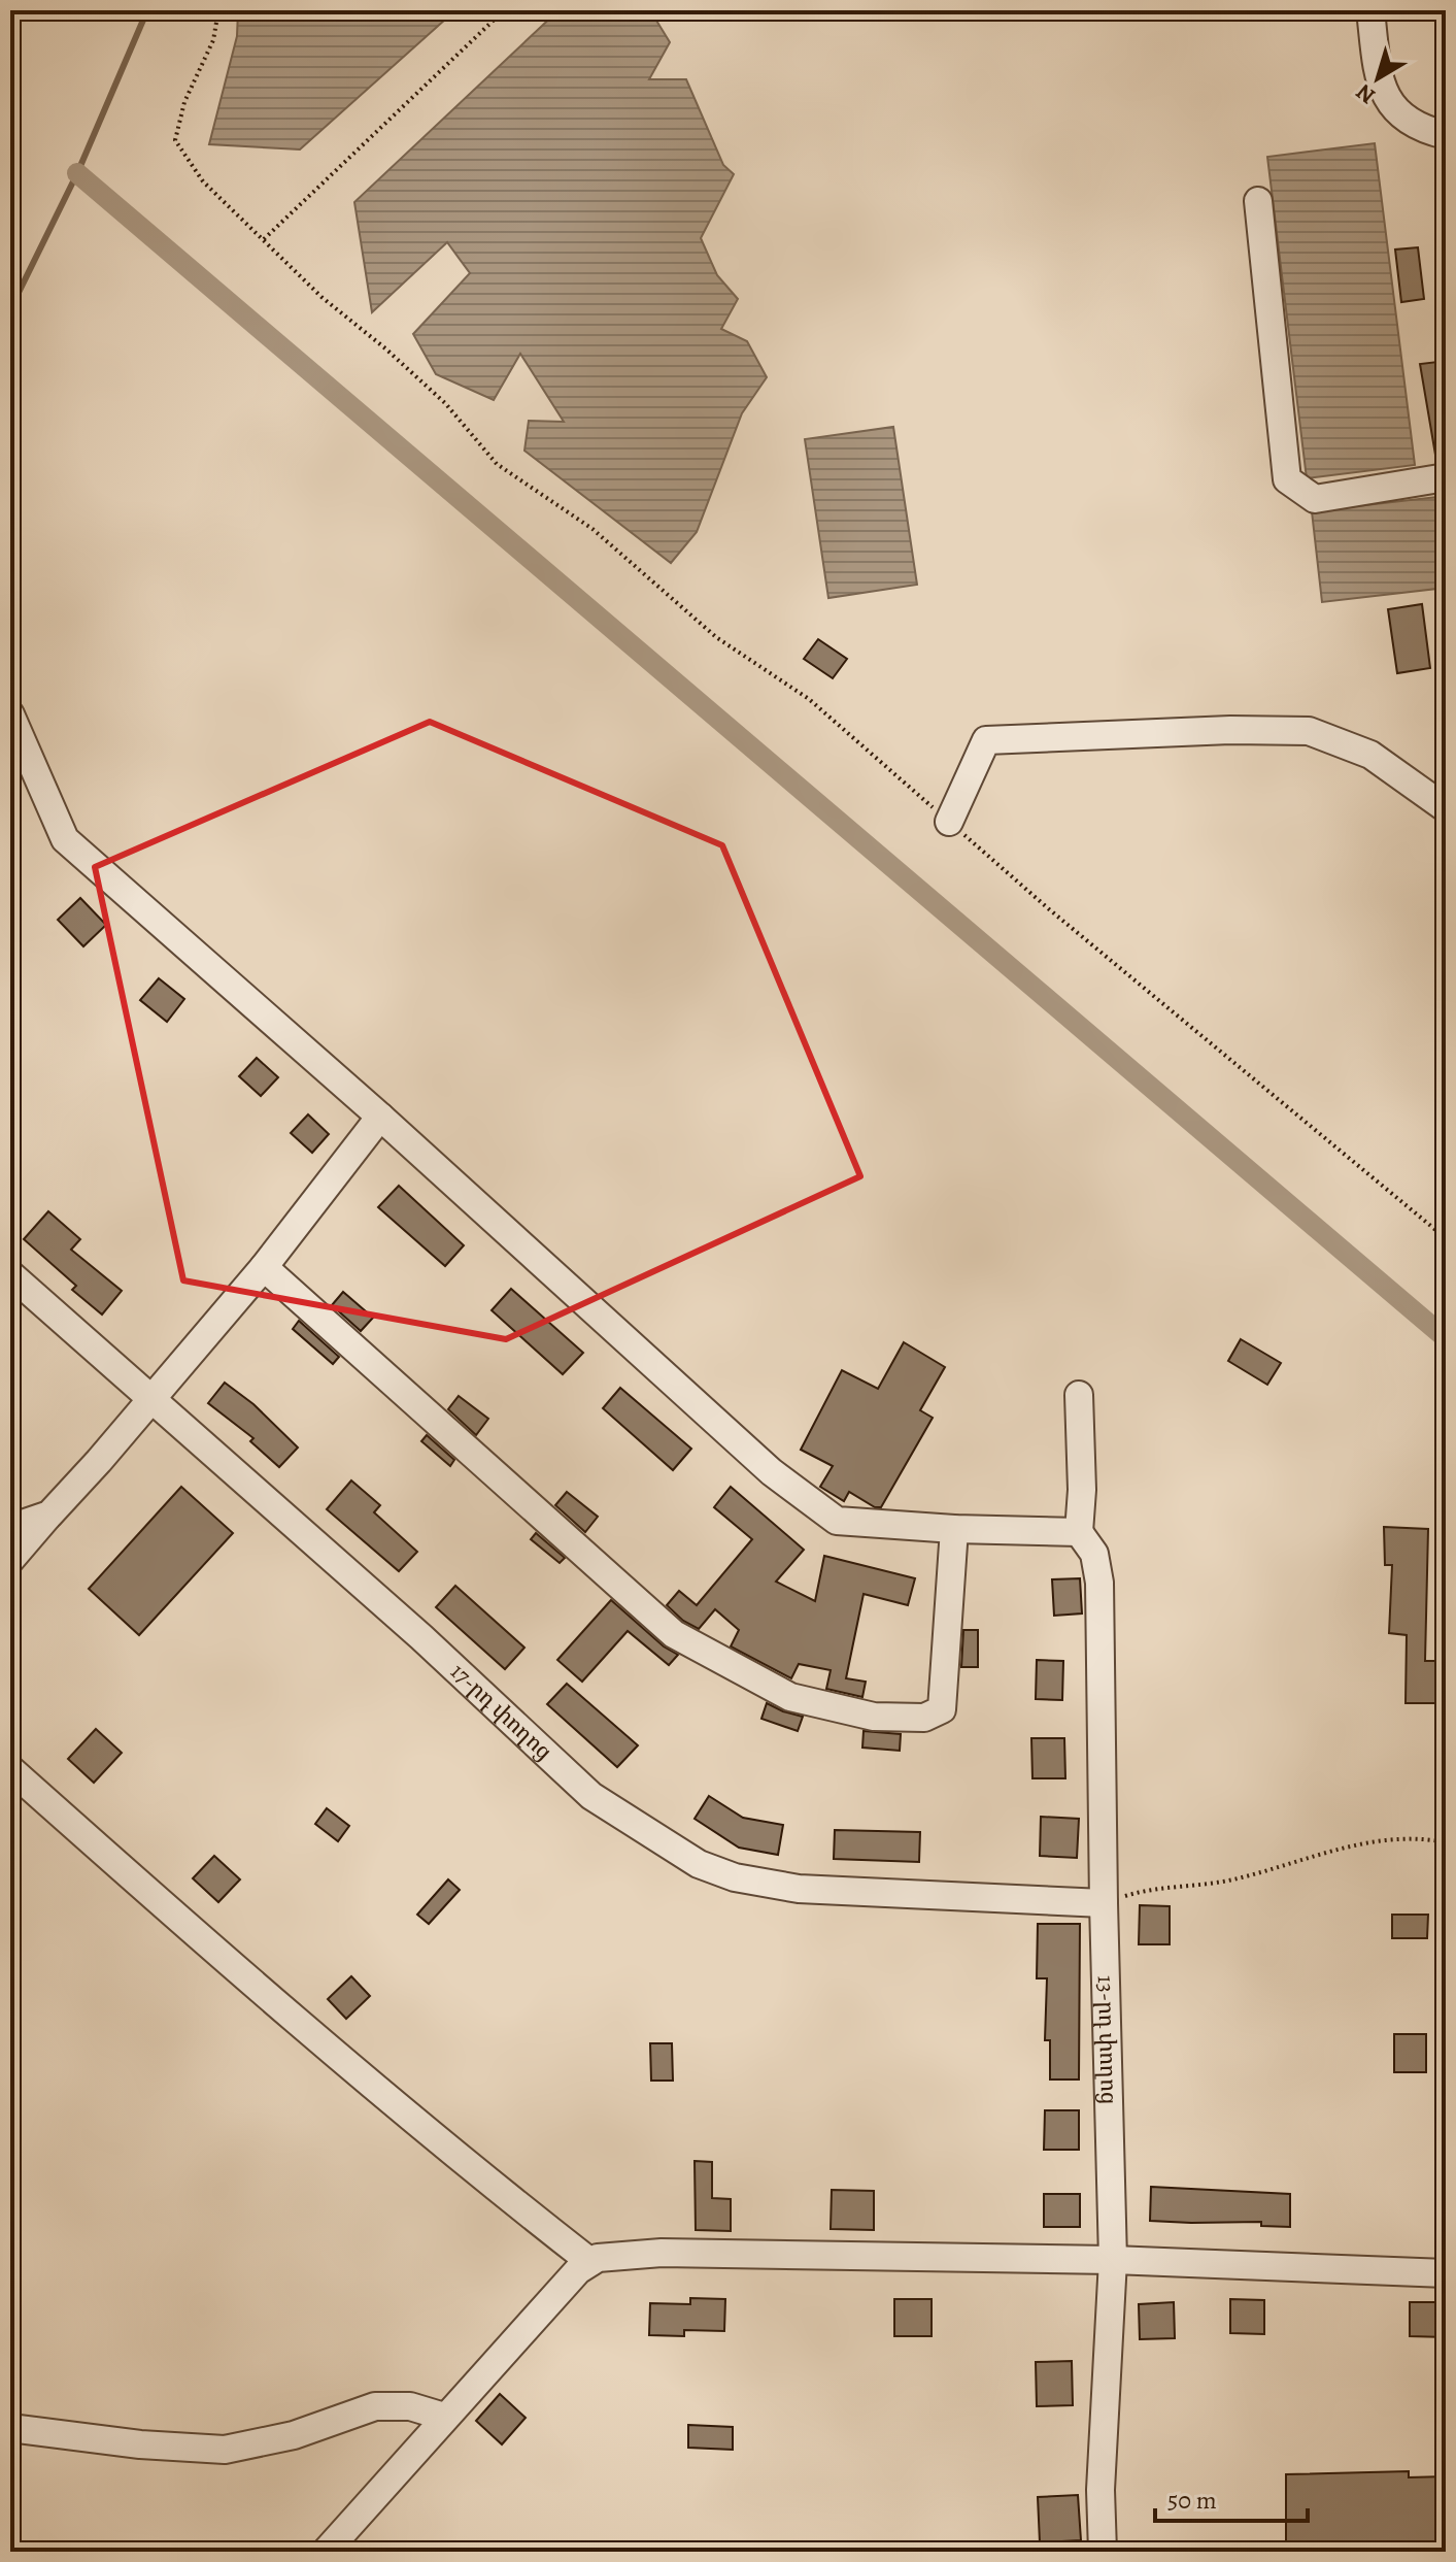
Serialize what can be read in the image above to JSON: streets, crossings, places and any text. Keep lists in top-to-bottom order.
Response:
{
  "streets": {
    "street": ["17-րդ փողոց", "13-րդ փողոց"]
  },
  "crossings": [
    ["17-րդ փողոց", "13-րդ փողոց"]
  ],
  "scale_bar": "50 m",
  "north": "bottom left"
}
